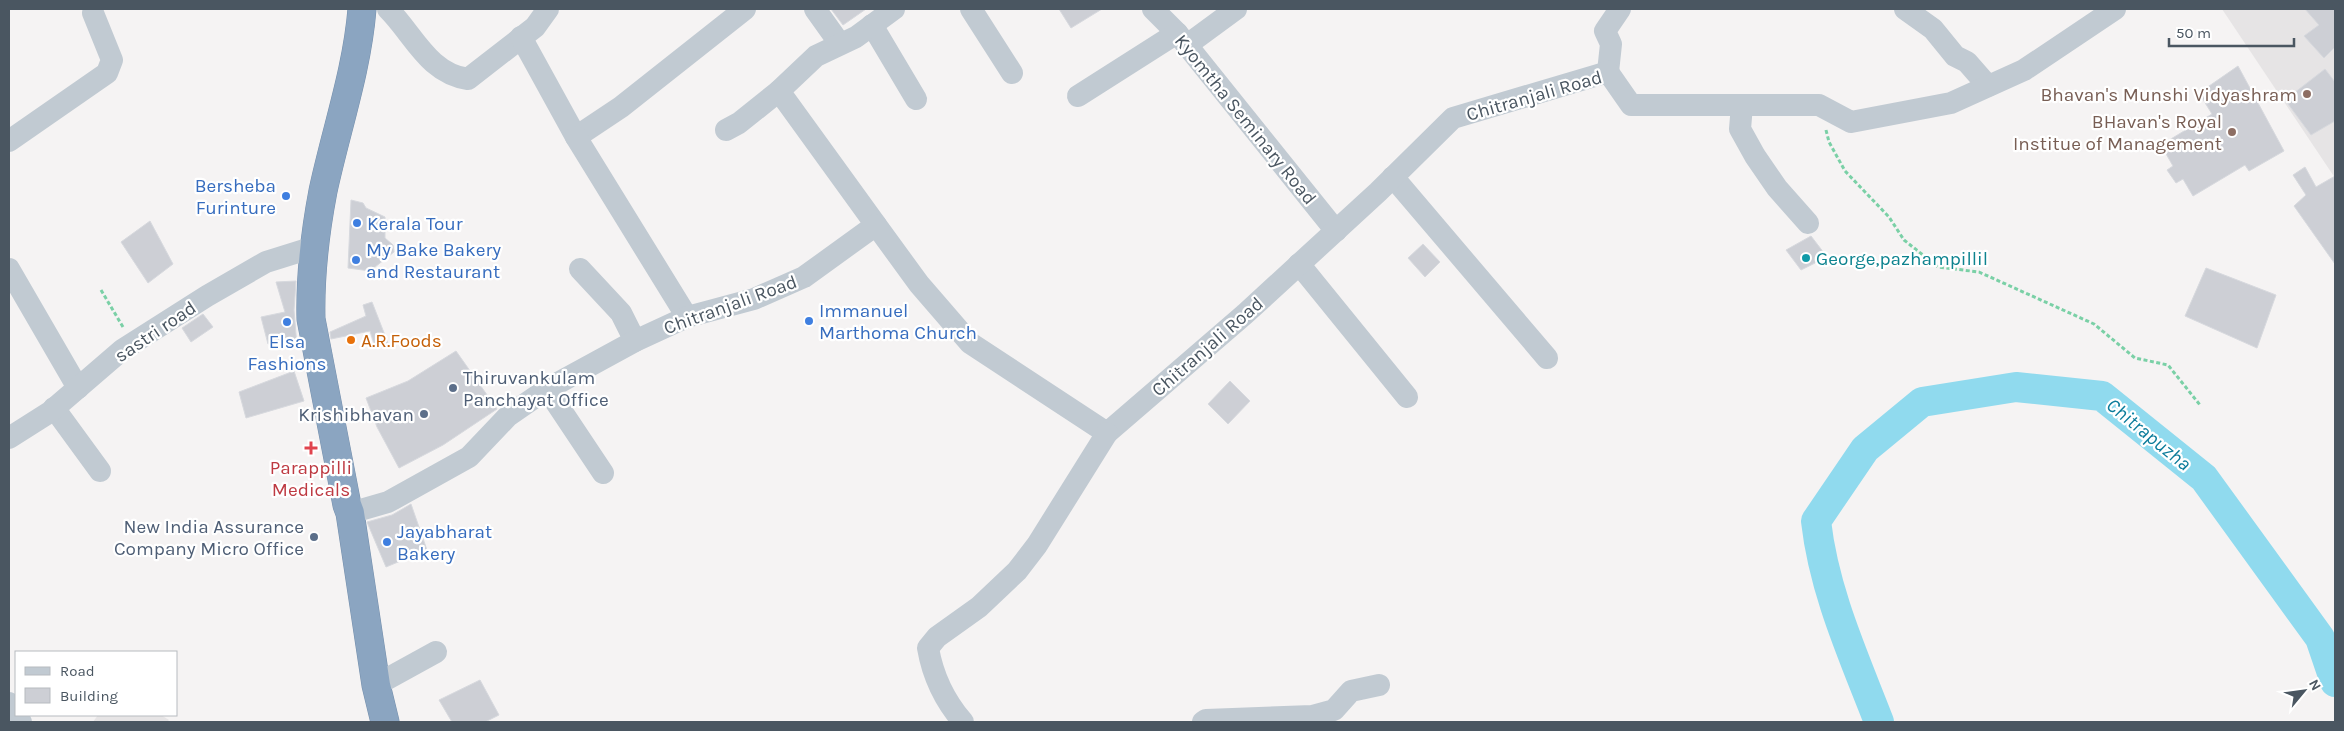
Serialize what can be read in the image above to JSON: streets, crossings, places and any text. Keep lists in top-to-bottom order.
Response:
{
  "streets": {
    "street": ["Chitranjali Road", "Kyomtha Seminary Road", "sastri road"]
  },
  "crossings": [
    ["Chitranjali Road", "Kyomtha Seminary Road"]
  ],
  "water": ["Chitrapuzha"],
  "places": {
    "other": [
      "Bhavan's Munshi Vidyashram",
      "BHavan's Royal Institue of Management",
      "Bersheba Furinture",
      "Kerala Tour",
      "George,pazhampillil",
      "My Bake Bakery and Restaurant",
      "Immanuel Marthoma Church",
      "Elsa Fashions",
      "A.R.Foods",
      "Thiruvankulam Panchayat Office",
      "Krishibhavan",
      "New India Assurance Company Micro Office",
      "Jayabharat Bakery"
    ],
    "health": ["Parappilli Medicals"]
  },
  "legend": ["Road", "Building"],
  "scale_bar": "50 m",
  "north": "top right"
}
